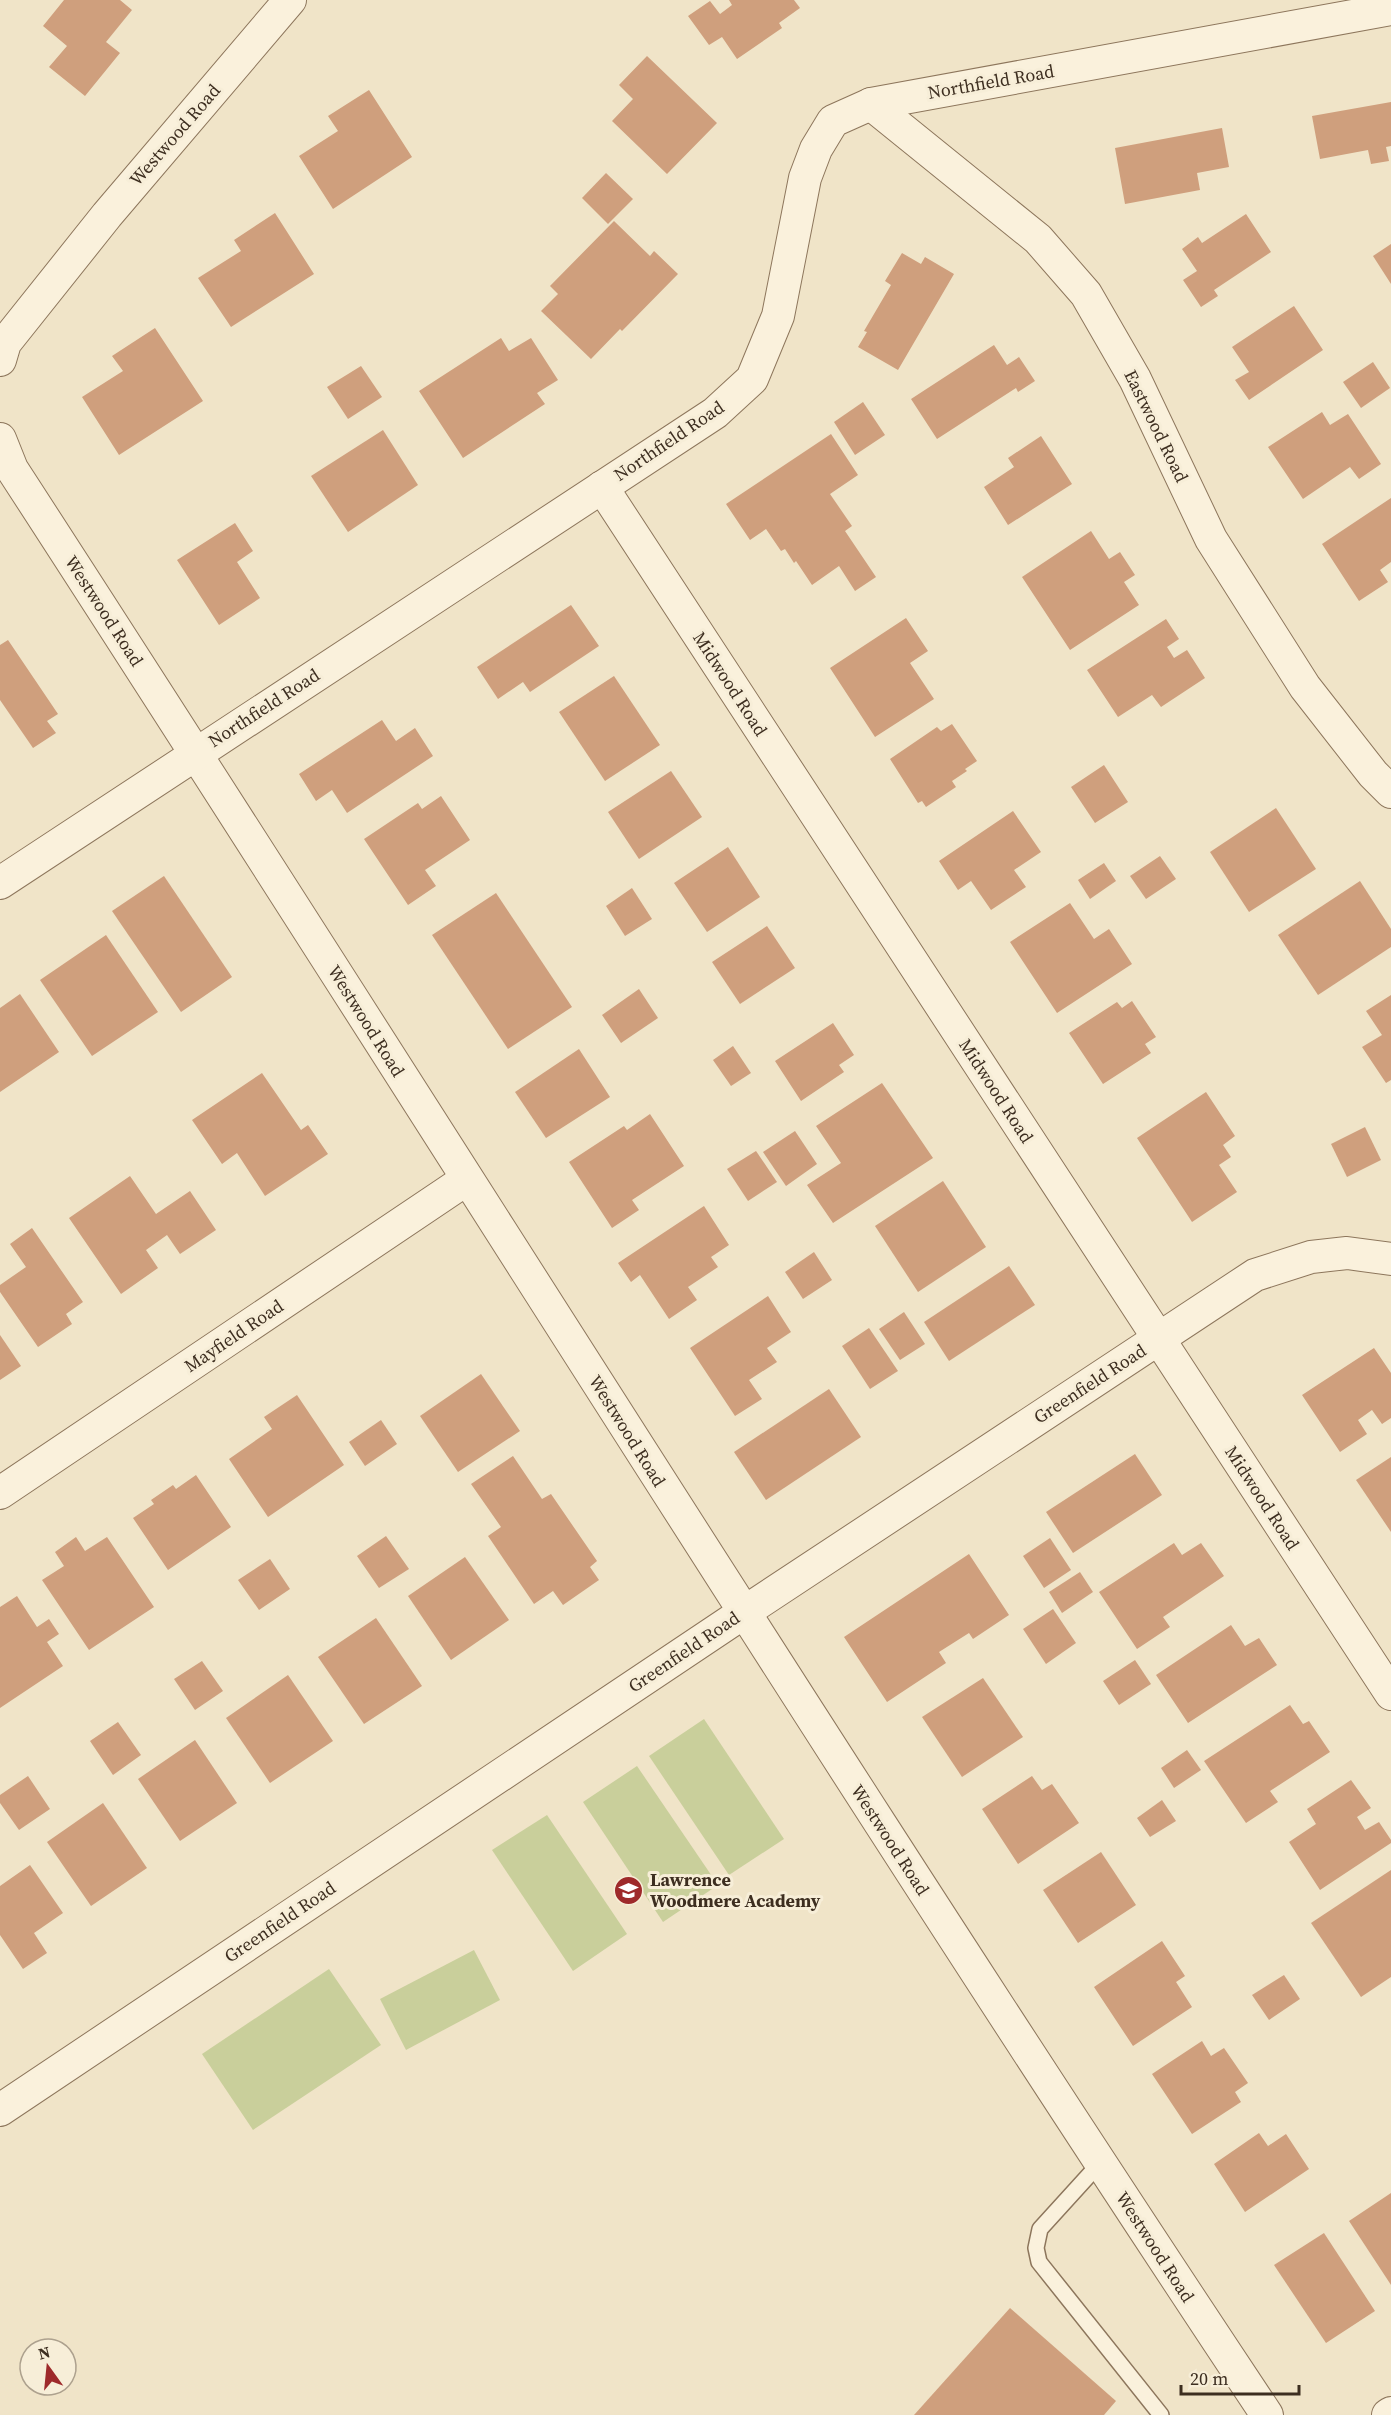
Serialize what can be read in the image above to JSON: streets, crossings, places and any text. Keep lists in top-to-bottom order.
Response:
{
  "streets": {
    "street": [
      "Northfield Road",
      "Westwood Road",
      "Eastwood Road",
      "Midwood Road",
      "Mayfield Road",
      "Greenfield Road"
    ]
  },
  "crossings": [
    ["Northfield Road", "Westwood Road"],
    ["Northfield Road", "Eastwood Road"],
    ["Northfield Road", "Midwood Road"],
    ["Westwood Road", "Mayfield Road"],
    ["Westwood Road", "Greenfield Road"],
    ["Midwood Road", "Greenfield Road"]
  ],
  "places": {
    "school or university": ["Lawrence Woodmere Academy"]
  },
  "scale_bar": "20 m",
  "north": "top"
}
